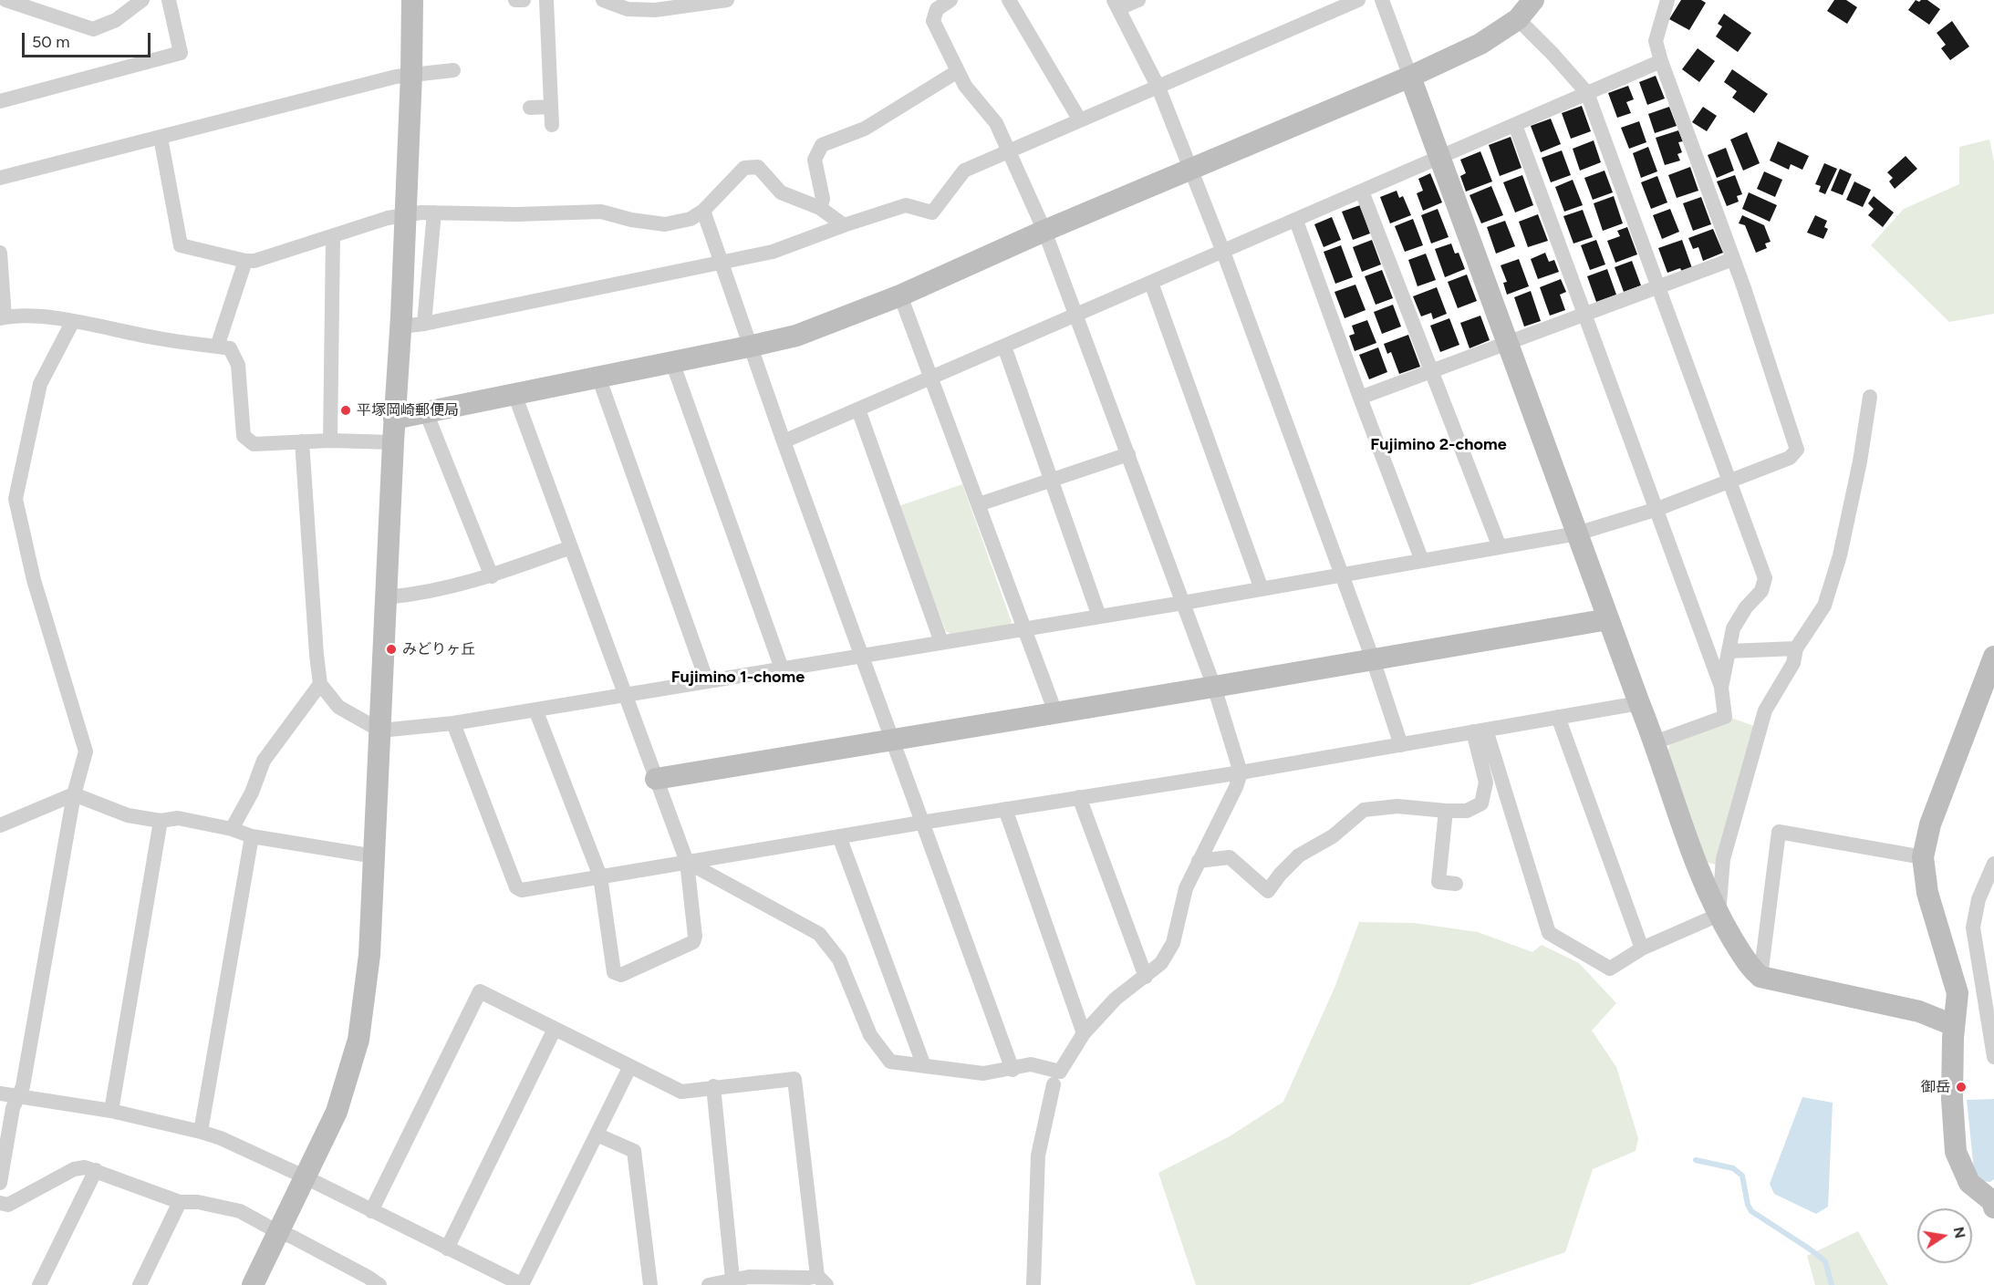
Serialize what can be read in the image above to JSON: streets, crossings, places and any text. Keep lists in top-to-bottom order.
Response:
{
  "districts": ["Fujimino 2-chome", "Fujimino 1-chome"],
  "places": ["平塚岡崎郵便局", "みどりヶ丘", "御岳"],
  "scale_bar": "50 m",
  "north": "right"
}
